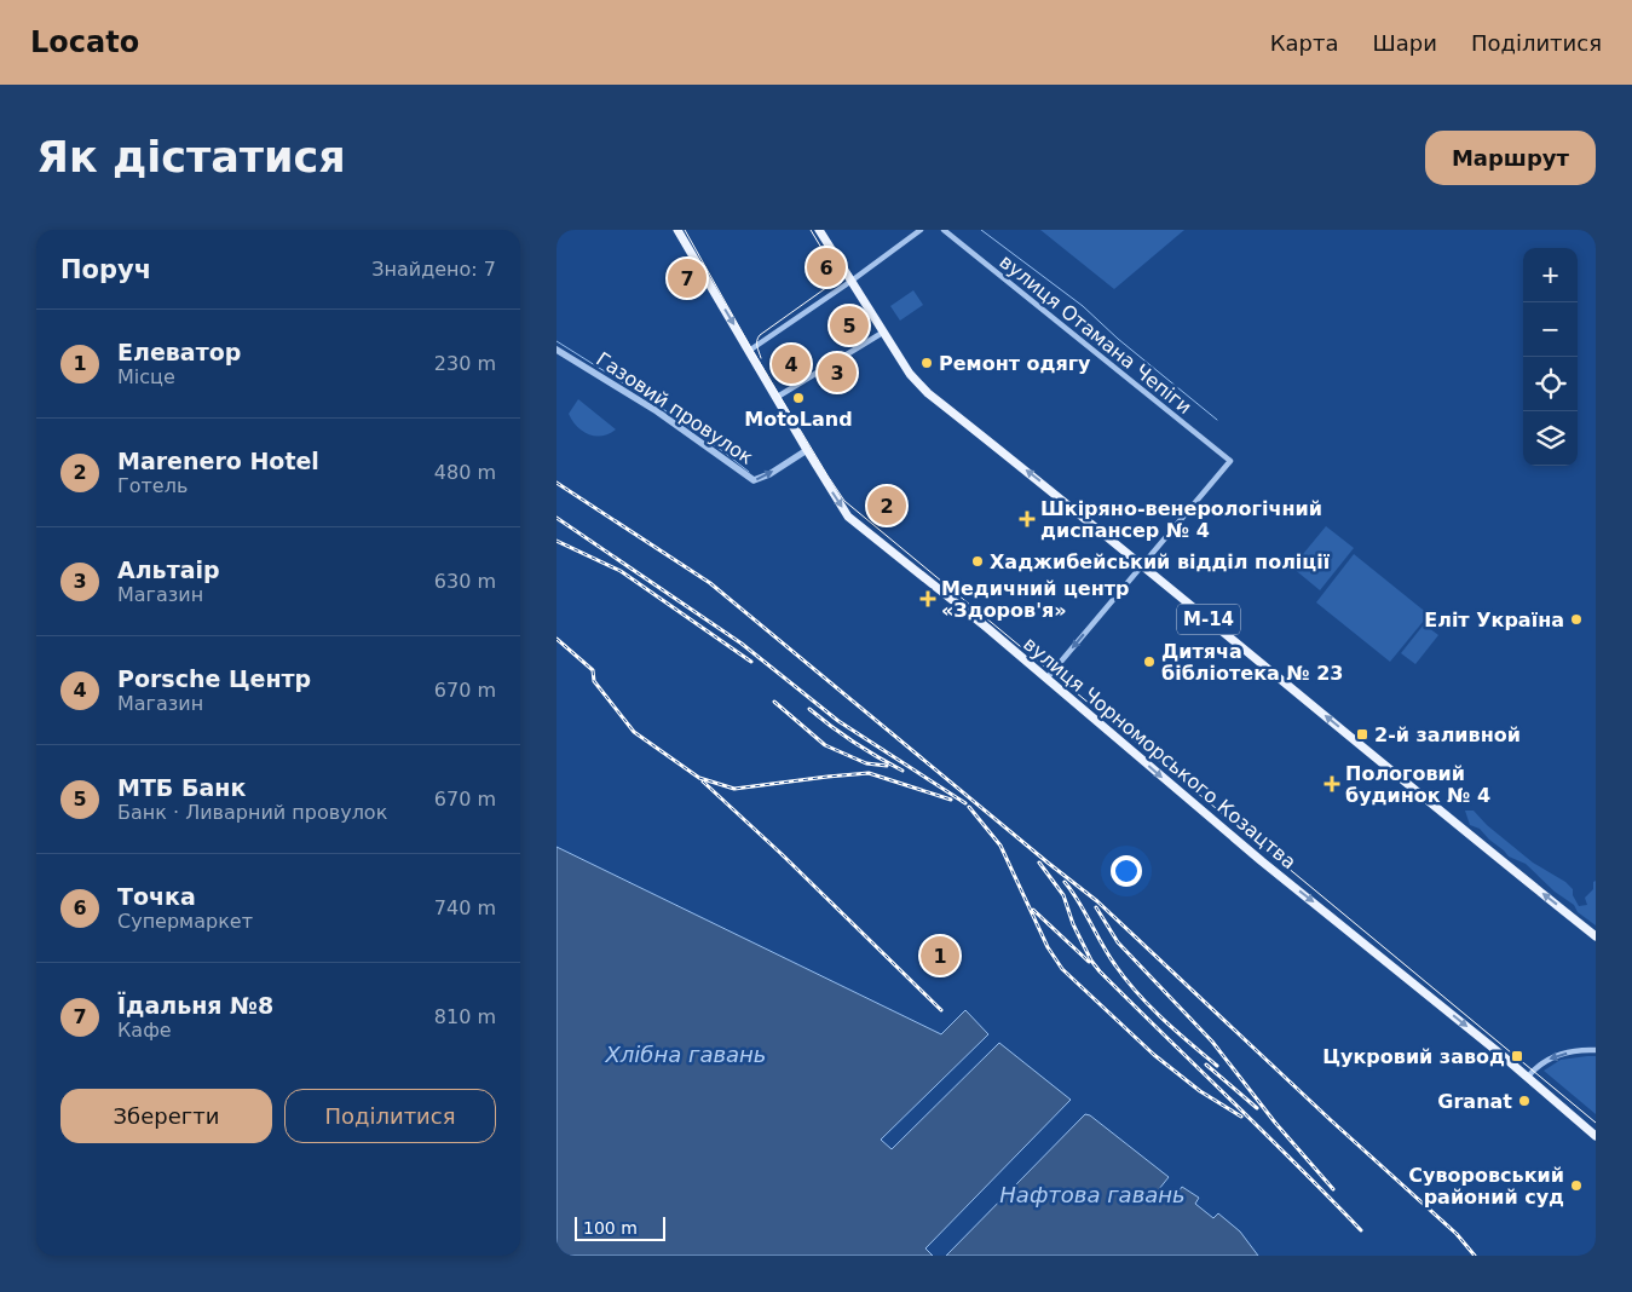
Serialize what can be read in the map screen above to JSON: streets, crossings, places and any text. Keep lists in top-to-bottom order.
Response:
{
  "streets": {
    "main road": ["М-14", "вулиця Чорноморського Козацтва"],
    "street": ["вулиця Отамана Чепіги", "Газовий провулок"]
  },
  "crossings": [
    ["вулиця Отамана Чепіги", "М-14"],
    ["Газовий провулок", "вулиця Чорноморського Козацтва"]
  ],
  "one_way": ["Газовий провулок", "вулиця Чорноморського Козацтва"],
  "water": ["Хлібна гавань", "Нафтова гавань"],
  "places": {
    "other": [
      "Ремонт одягу",
      "MotoLand",
      "Хаджибейський відділ поліції",
      "Еліт Україна",
      "Дитяча бібліотека № 23",
      "Granat",
      "Суворовський районий суд"
    ],
    "health": ["Шкіряно-венерологічний диспансер № 4", "Медичний центр «Здоров'я»", "Пологовий будинок № 4"],
    "transit": ["2-й заливной", "Цукровий завод"]
  },
  "scale_bar": "100 m",
  "page": {
    "header": "Locato",
    "nav": ["Карта", "Шари", "Поділитися"],
    "buttons": [
      "Маршрут",
      ["Зберегти", "Поділитися"]
    ],
    "title": "Як дістатися",
    "heading": ["Поруч", "Знайдено: 7"],
    "pins": [
      "6",
      "7",
      "5",
      "4",
      "3",
      "2",
      "1"
    ],
    "map_buttons": ["+", "−"],
    "list": [
      {
        "mark": "1",
        "name": "Елеватор",
        "note": "Місце",
        "value": "230 m"
      },
      {
        "mark": "2",
        "name": "Marenero Hotel",
        "note": "Готель",
        "value": "480 m"
      },
      {
        "mark": "3",
        "name": "Альтаір",
        "note": "Магазин",
        "value": "630 m"
      },
      {
        "mark": "4",
        "name": "Porsche Центр",
        "note": "Магазин",
        "value": "670 m"
      },
      {
        "mark": "5",
        "name": "МТБ Банк",
        "note": "Банк · Ливарний провулок",
        "value": "670 m"
      },
      {
        "mark": "6",
        "name": "Точка",
        "note": "Супермаркет",
        "value": "740 m"
      },
      {
        "mark": "7",
        "name": "Їдальня №8",
        "note": "Кафе",
        "value": "810 m"
      }
    ],
    "scale": "100 m"
  }
}
